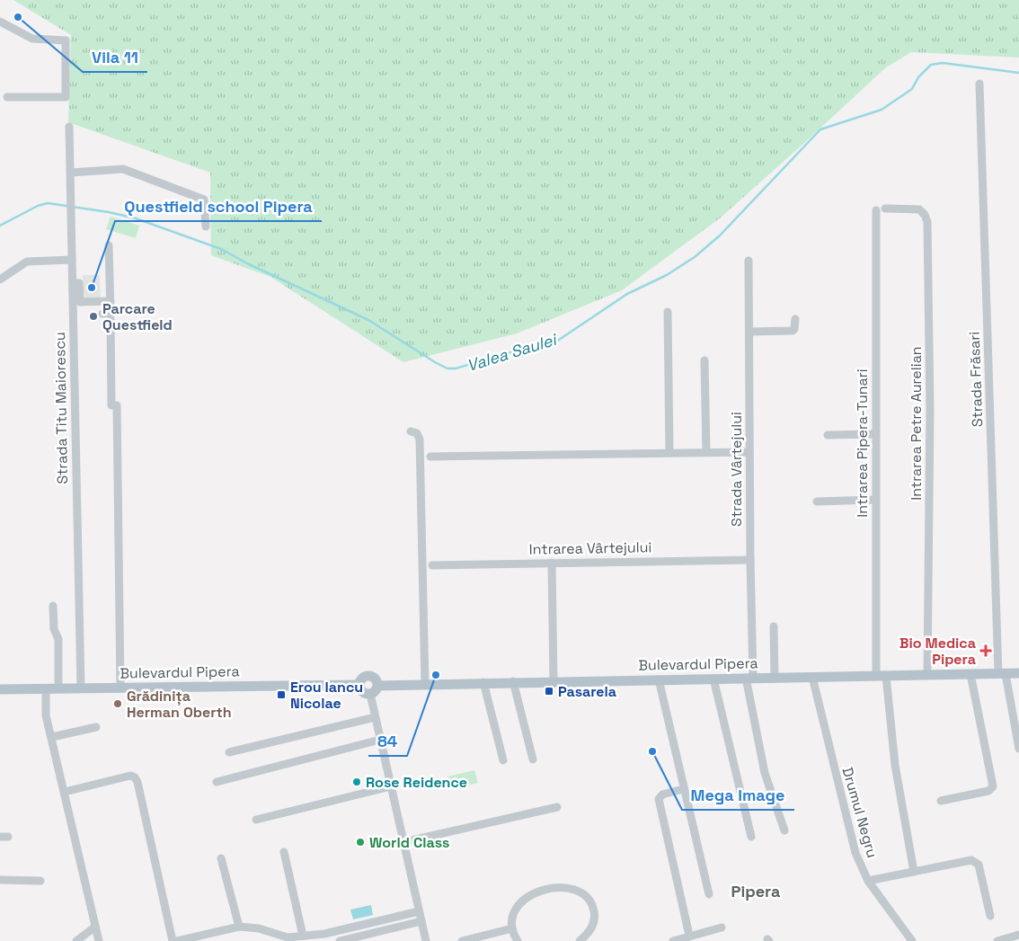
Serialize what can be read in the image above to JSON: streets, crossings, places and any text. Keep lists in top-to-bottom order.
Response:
{
  "streets": {
    "main road": ["Bulevardul Pipera"],
    "street": [
      "Strada Frăsari",
      "Strada Titu Maiorescu",
      "Intrarea Petre Aurelian",
      "Intrarea Pipera-Tunari",
      "Strada Vârtejului",
      "Intrarea Vârtejului",
      "Drumul Negru"
    ]
  },
  "crossings": [
    ["Strada Frăsari", "Bulevardul Pipera"],
    ["Strada Titu Maiorescu", "Bulevardul Pipera"],
    ["Intrarea Petre Aurelian", "Bulevardul Pipera"],
    ["Intrarea Pipera-Tunari", "Bulevardul Pipera"],
    ["Strada Vârtejului", "Intrarea Vârtejului"],
    ["Strada Vârtejului", "Bulevardul Pipera"],
    ["Bulevardul Pipera", "Drumul Negru"]
  ],
  "districts": ["Pipera"],
  "water": ["Valea Saulei"],
  "places": {
    "other": [
      "Vila 11",
      "Questfield school Pipera",
      "Parcare Questfield",
      "84",
      "Grădinița Herman Oberth",
      "Mega Image",
      "Rose Reidence",
      "World Class"
    ],
    "health": ["Bio Medica Pipera"],
    "transit": ["Pasarela", "Erou Iancu Nicolae"]
  }
}
